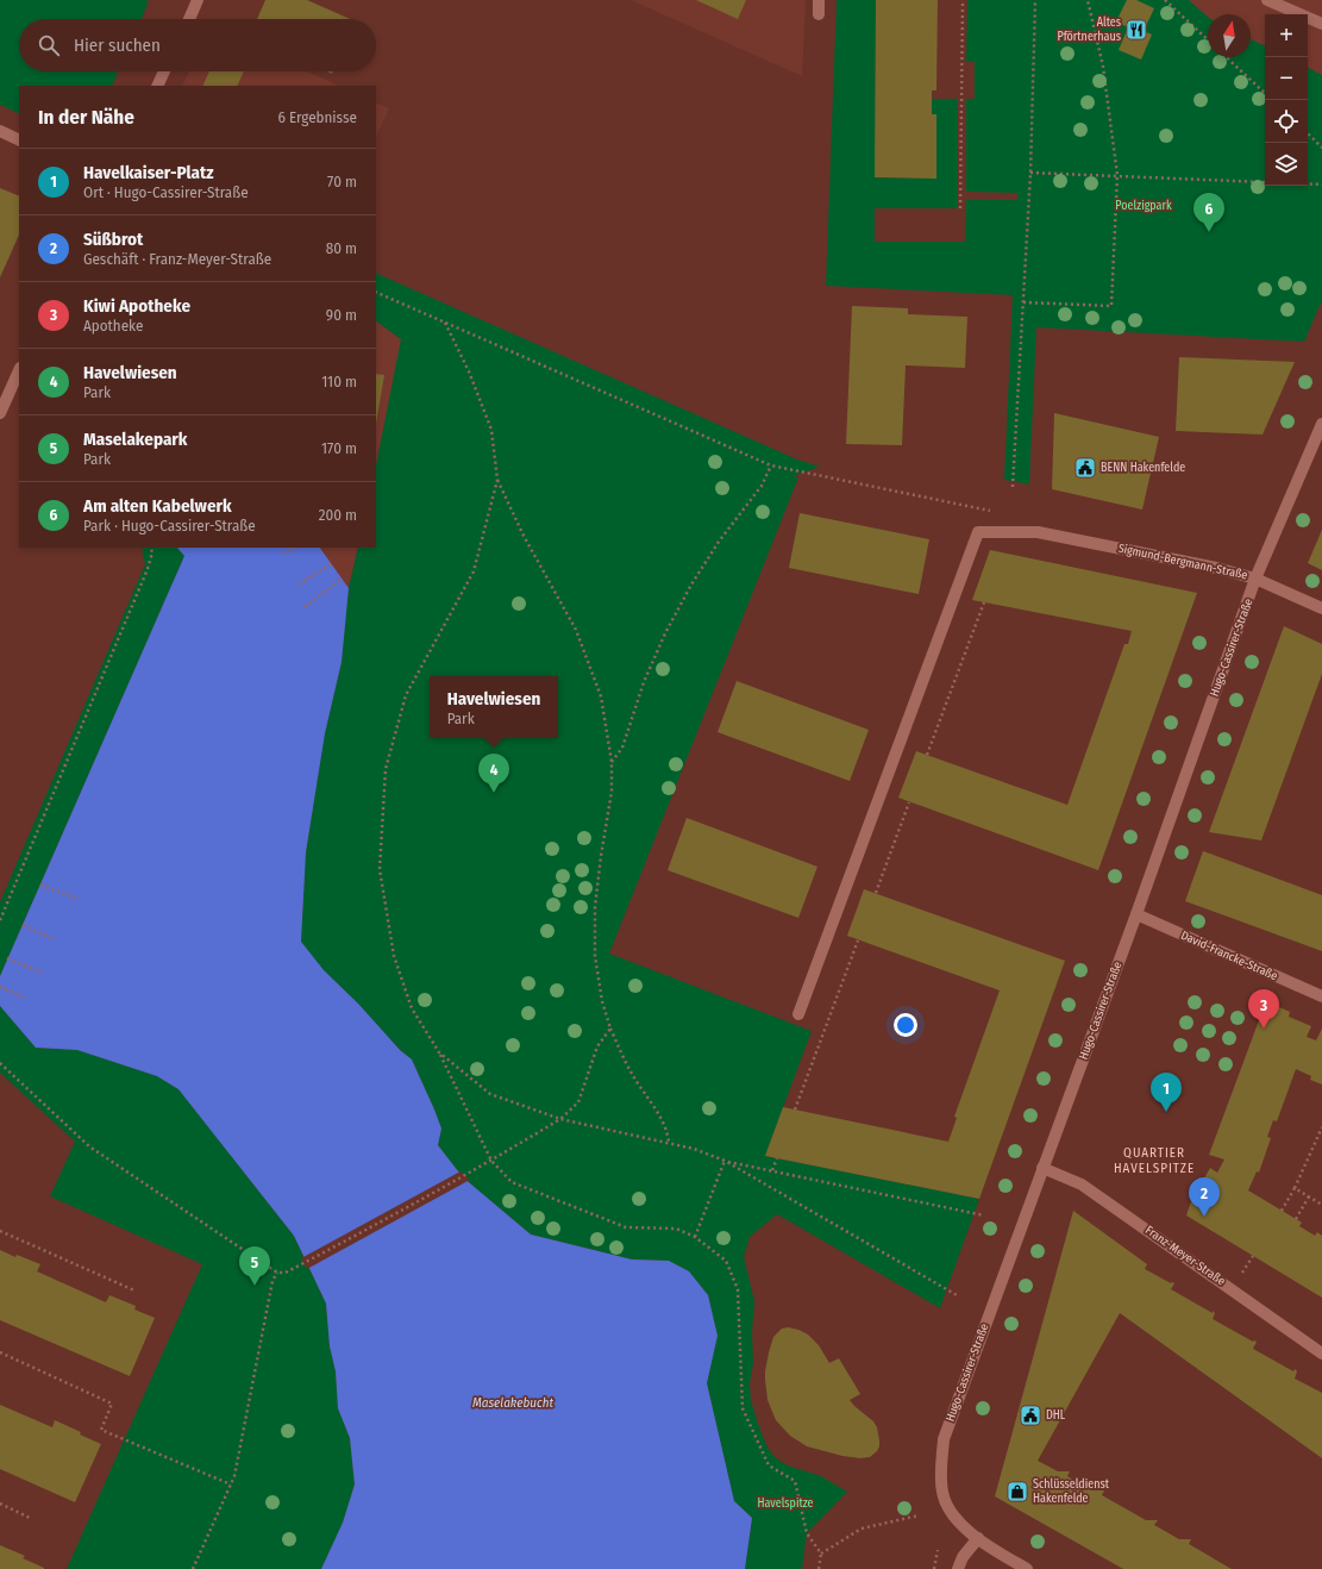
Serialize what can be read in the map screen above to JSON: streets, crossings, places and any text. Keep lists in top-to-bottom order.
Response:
{
  "streets": {
    "street": [
      "Sigmund-Bergmann-Straße",
      "Hugo-Cassirer-Straße",
      "David-Francke-Straße",
      "Franz-Meyer-Straße"
    ]
  },
  "crossings": [
    ["Sigmund-Bergmann-Straße", "Hugo-Cassirer-Straße"],
    ["Hugo-Cassirer-Straße", "David-Francke-Straße"],
    ["Hugo-Cassirer-Straße", "Franz-Meyer-Straße"]
  ],
  "districts": ["QUARTIER HAVELSPITZE"],
  "water": ["Maselakebucht"],
  "parks": ["Poelzigpark", "Havelspitze"],
  "places": {
    "restaurant": ["Altes Pförtnerhaus"],
    "public building": ["BENN Hakenfelde", "DHL"],
    "shop": ["Schlüsseldienst Hakenfelde"]
  },
  "north": "top",
  "page": {
    "map_buttons": ["+", "−"],
    "search": "Hier suchen",
    "heading": ["In der Nähe", "6 Ergebnisse"],
    "list": [
      {
        "mark": "1",
        "name": "Havelkaiser-Platz",
        "note": "Ort · Hugo-Cassirer-Straße",
        "value": "70 m"
      },
      {
        "mark": "2",
        "name": "Süßbrot",
        "note": "Geschäft · Franz-Meyer-Straße",
        "value": "80 m"
      },
      {
        "mark": "3",
        "name": "Kiwi Apotheke",
        "note": "Apotheke",
        "value": "90 m"
      },
      {
        "mark": "4",
        "name": "Havelwiesen",
        "note": "Park",
        "value": "110 m"
      },
      {
        "mark": "5",
        "name": "Maselakepark",
        "note": "Park",
        "value": "170 m"
      },
      {
        "mark": "6",
        "name": "Am alten Kabelwerk",
        "note": "Park · Hugo-Cassirer-Straße",
        "value": "200 m"
      }
    ],
    "pins": [
      "6",
      "4",
      "3",
      "1",
      "2",
      "5"
    ],
    "popup": ["Havelwiesen", "Park"]
  }
}
